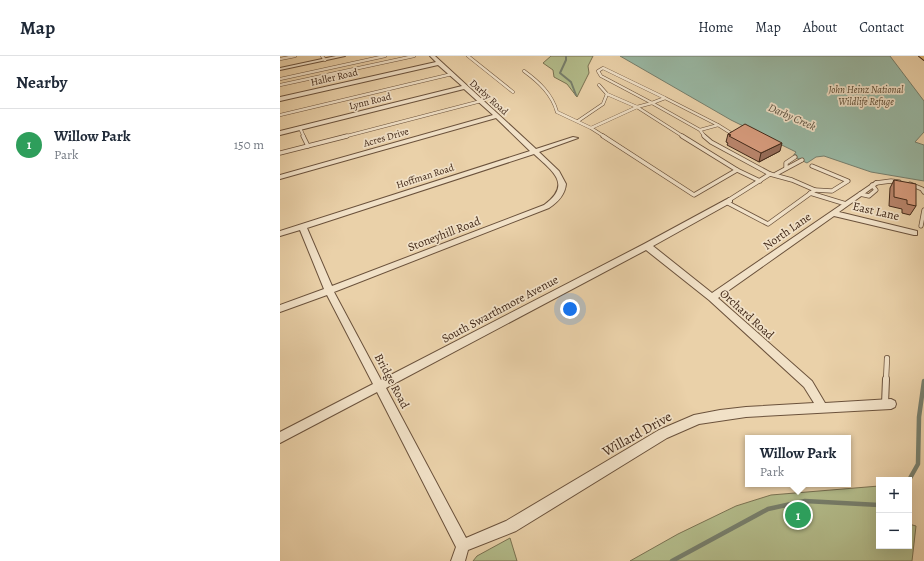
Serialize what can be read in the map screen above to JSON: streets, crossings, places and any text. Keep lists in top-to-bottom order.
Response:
{
  "streets": {
    "street": [
      "Haller Road",
      "Darby Road",
      "Lynn Road",
      "Acres Drive",
      "Hoffman Road",
      "East Lane",
      "North Lane",
      "Stoneyhill Road",
      "South Swarthmore Avenue",
      "Orchard Road",
      "Bridge Road",
      "Willard Drive"
    ]
  },
  "crossings": [
    ["Haller Road", "Darby Road"],
    ["Darby Road", "Lynn Road"],
    ["Darby Road", "Acres Drive"],
    ["Darby Road", "Hoffman Road"],
    ["Darby Road", "Stoneyhill Road"],
    ["Hoffman Road", "Stoneyhill Road"],
    ["Hoffman Road", "Bridge Road"],
    ["East Lane", "North Lane"],
    ["North Lane", "Orchard Road"],
    ["Stoneyhill Road", "Bridge Road"],
    ["South Swarthmore Avenue", "Orchard Road"],
    ["South Swarthmore Avenue", "Bridge Road"],
    ["Orchard Road", "Willard Drive"],
    ["Bridge Road", "Willard Drive"]
  ],
  "water": ["Darby Creek"],
  "parks": ["John Heinz National Wildlife Refuge"],
  "page": {
    "header": "Map",
    "nav": [
      "Home",
      "Map",
      "About",
      "Contact"
    ],
    "heading": "Nearby",
    "list": [
      {
        "mark": "1",
        "name": "Willow Park",
        "note": "Park",
        "value": "150 m"
      }
    ],
    "popup": ["Willow Park", "Park"],
    "map_buttons": ["+", "−"],
    "pins": "1"
  }
}
